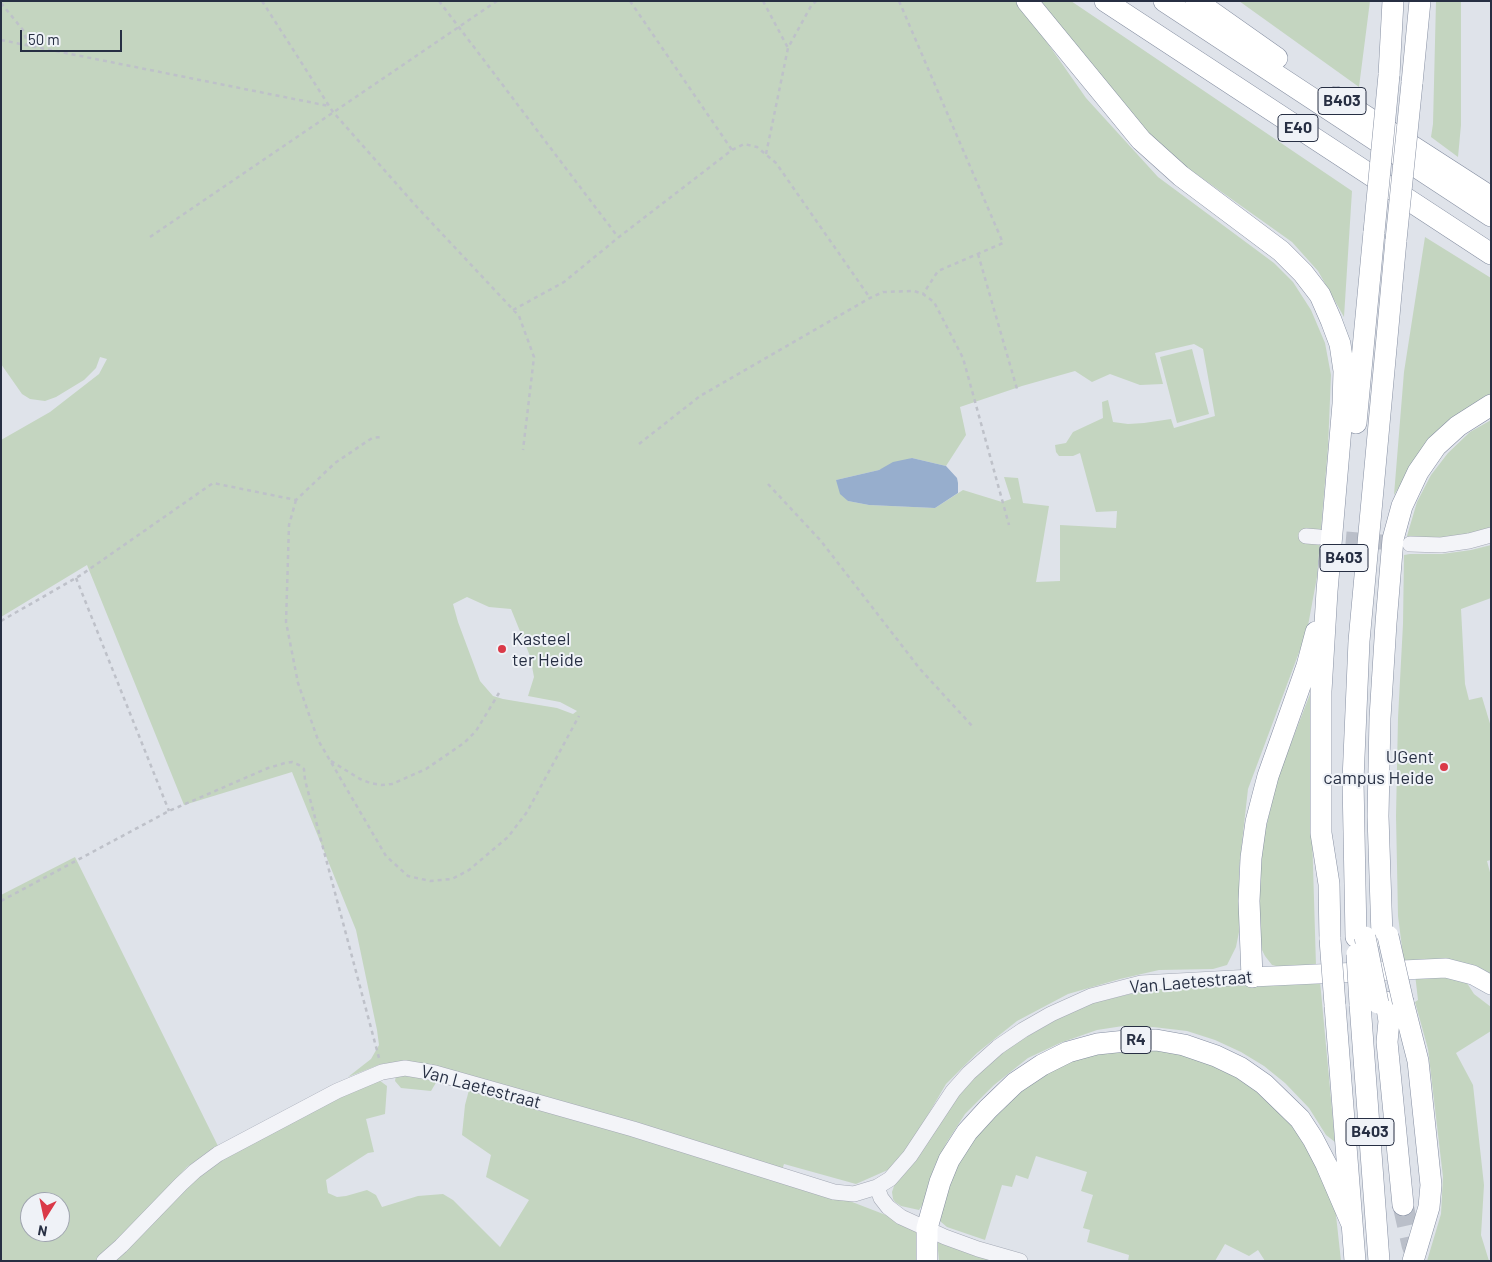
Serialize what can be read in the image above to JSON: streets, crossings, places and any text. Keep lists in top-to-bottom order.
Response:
{
  "streets": {
    "highway": ["B403", "E40", "R4"],
    "main road": ["Van Laetestraat"]
  },
  "crossings": [
    ["B403", "Van Laetestraat"],
    ["B403", "R4"]
  ],
  "places": ["Kasteel ter Heide", "UGent campus Heide"],
  "scale_bar": "50 m",
  "north": "bottom"
}
